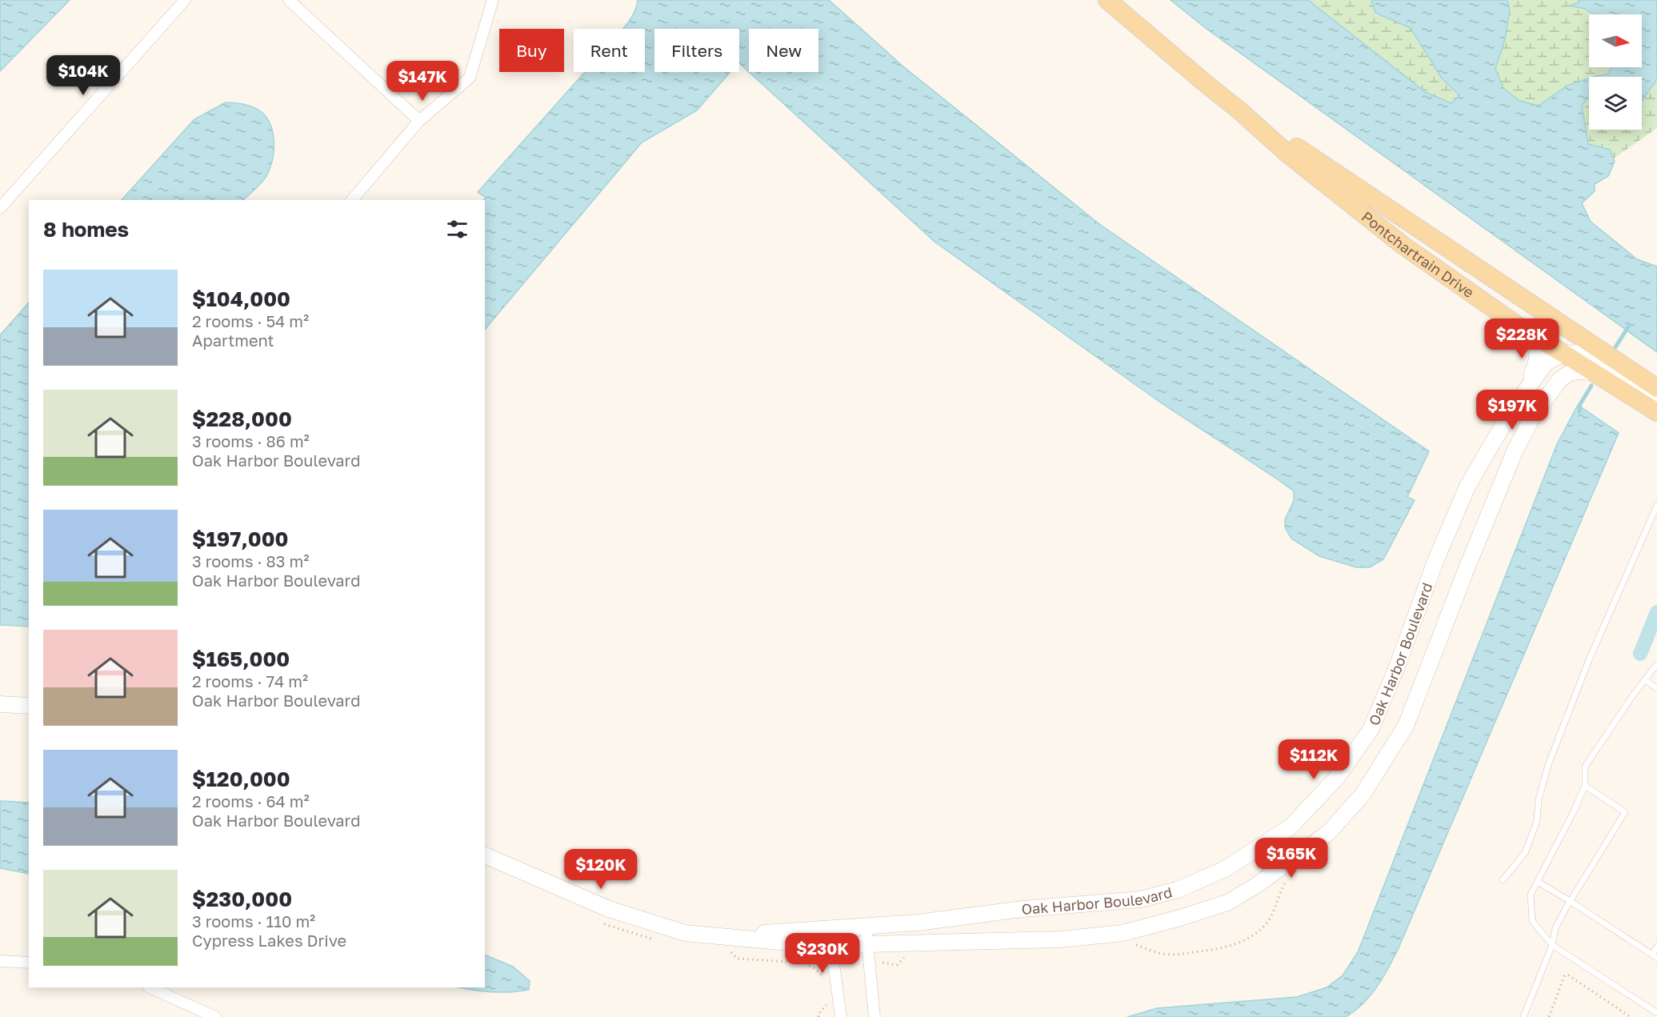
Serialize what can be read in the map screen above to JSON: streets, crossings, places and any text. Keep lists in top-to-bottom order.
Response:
{
  "streets": {
    "main road": ["Pontchartrain Drive"],
    "street": ["Oak Harbor Boulevard"]
  },
  "crossings": [
    ["Pontchartrain Drive", "Oak Harbor Boulevard"]
  ],
  "north": "right",
  "page": {
    "chip": [
      "Buy",
      "Rent",
      "Filters",
      "New"
    ],
    "price": [
      "$104K",
      "$147K",
      "$228K",
      "$197K",
      "$112K",
      "$165K",
      "$120K",
      "$230K"
    ],
    "heading": "8 homes",
    "list": [
      {
        "name": "$104,000",
        "note": "2 rooms · 54 m² · Apartment"
      },
      {
        "name": "$228,000",
        "note": "3 rooms · 86 m² · Oak Harbor Boulevard"
      },
      {
        "name": "$197,000",
        "note": "3 rooms · 83 m² · Oak Harbor Boulevard"
      },
      {
        "name": "$165,000",
        "note": "2 rooms · 74 m² · Oak Harbor Boulevard"
      },
      {
        "name": "$120,000",
        "note": "2 rooms · 64 m² · Oak Harbor Boulevard"
      },
      {
        "name": "$230,000",
        "note": "3 rooms · 110 m² · Cypress Lakes Drive"
      }
    ]
  }
}
